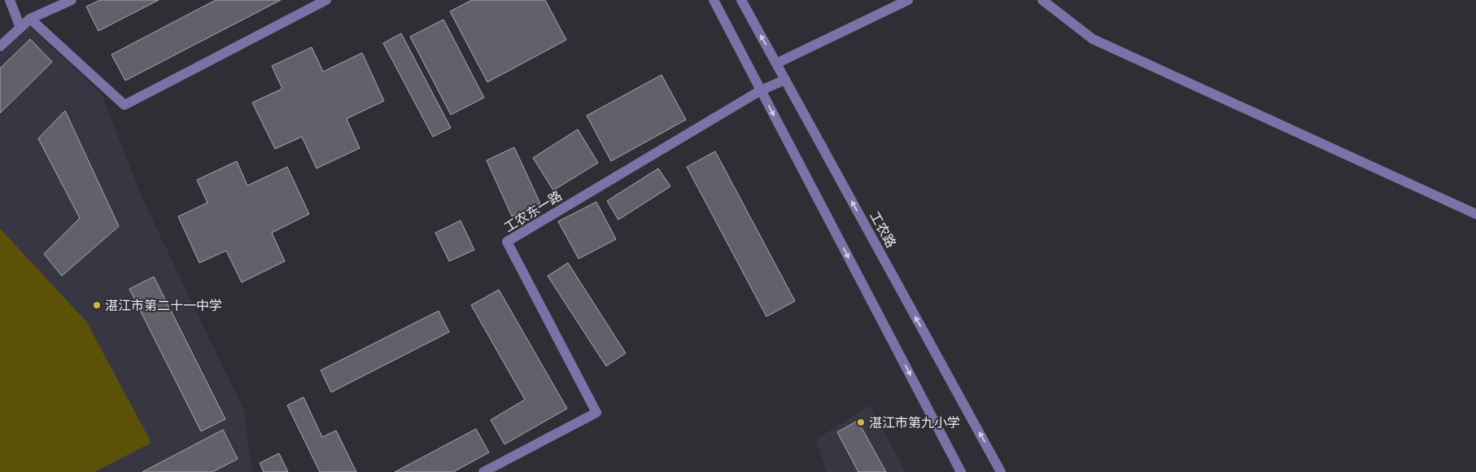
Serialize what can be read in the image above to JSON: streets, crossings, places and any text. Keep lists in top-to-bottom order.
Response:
{
  "streets": {
    "street": ["工农东一路", "工农路"]
  },
  "crossings": [
    ["工农东一路", "工农路"]
  ],
  "places": ["湛江市第二十一中学", "湛江市第九小学"]
}
